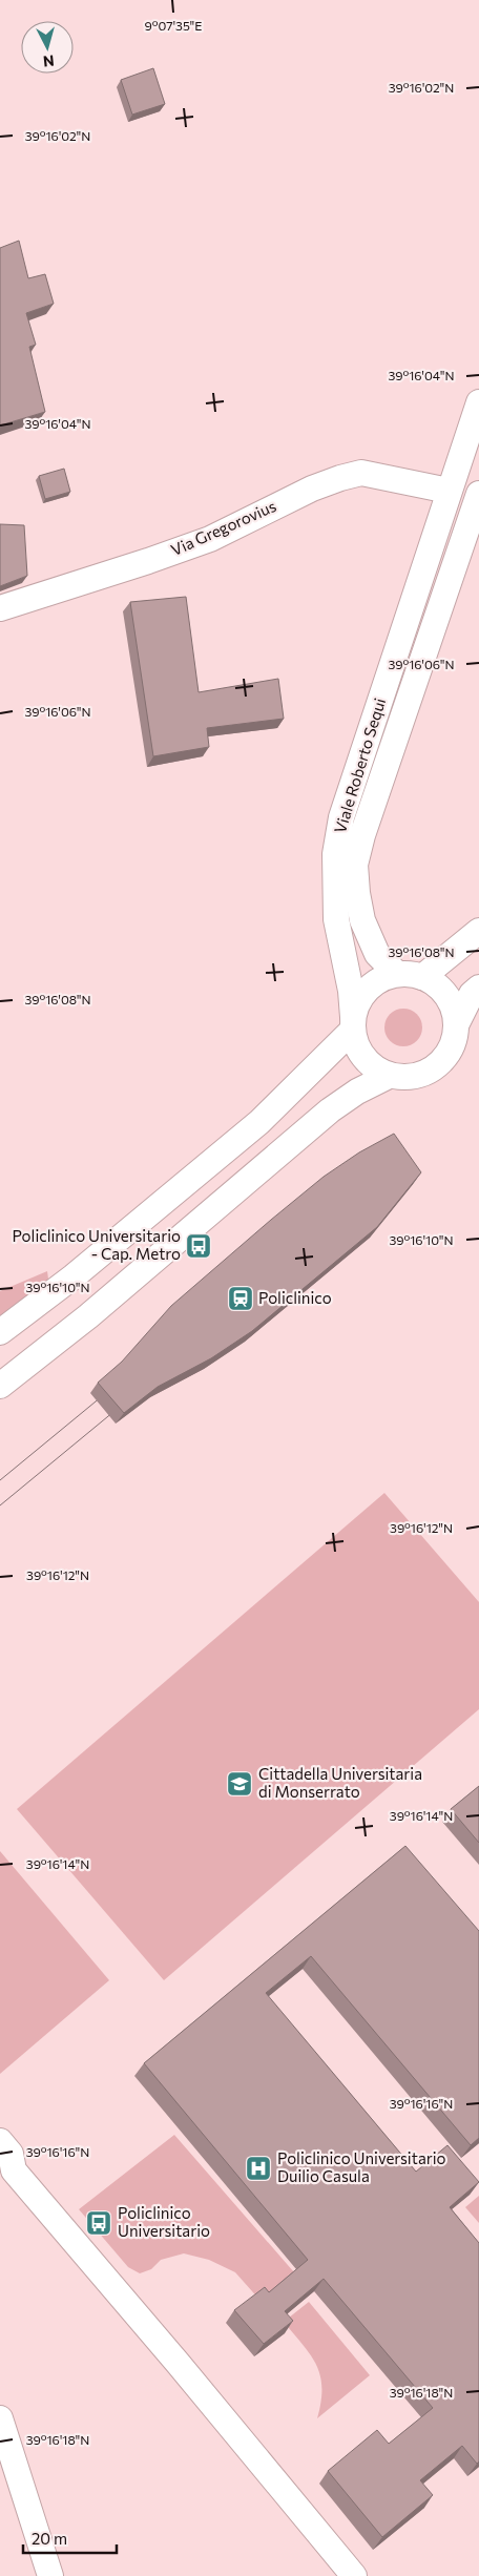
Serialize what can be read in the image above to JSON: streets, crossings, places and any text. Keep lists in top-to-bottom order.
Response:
{
  "streets": {
    "street": ["Via Gregorovius", "Viale Roberto Sequi"]
  },
  "crossings": [
    ["Via Gregorovius", "Viale Roberto Sequi"]
  ],
  "places": {
    "bus stop": ["Policlinico Universitario - Cap. Metro", "Policlinico Universitario"],
    "station": ["Policlinico"],
    "school or university": ["Cittadella Universitaria di Monserrato"],
    "hospital": ["Policlinico Universitario Duilio Casula"]
  },
  "scale_bar": "20 m",
  "north": "bottom",
  "coordinates": [
    "9°07'35\"E",
    "39°16'02\"N",
    "39°16'04\"N",
    "39°16'06\"N",
    "39°16'08\"N",
    "39°16'10\"N",
    "39°16'12\"N",
    "39°16'14\"N",
    "39°16'16\"N",
    "39°16'18\"N"
  ]
}
